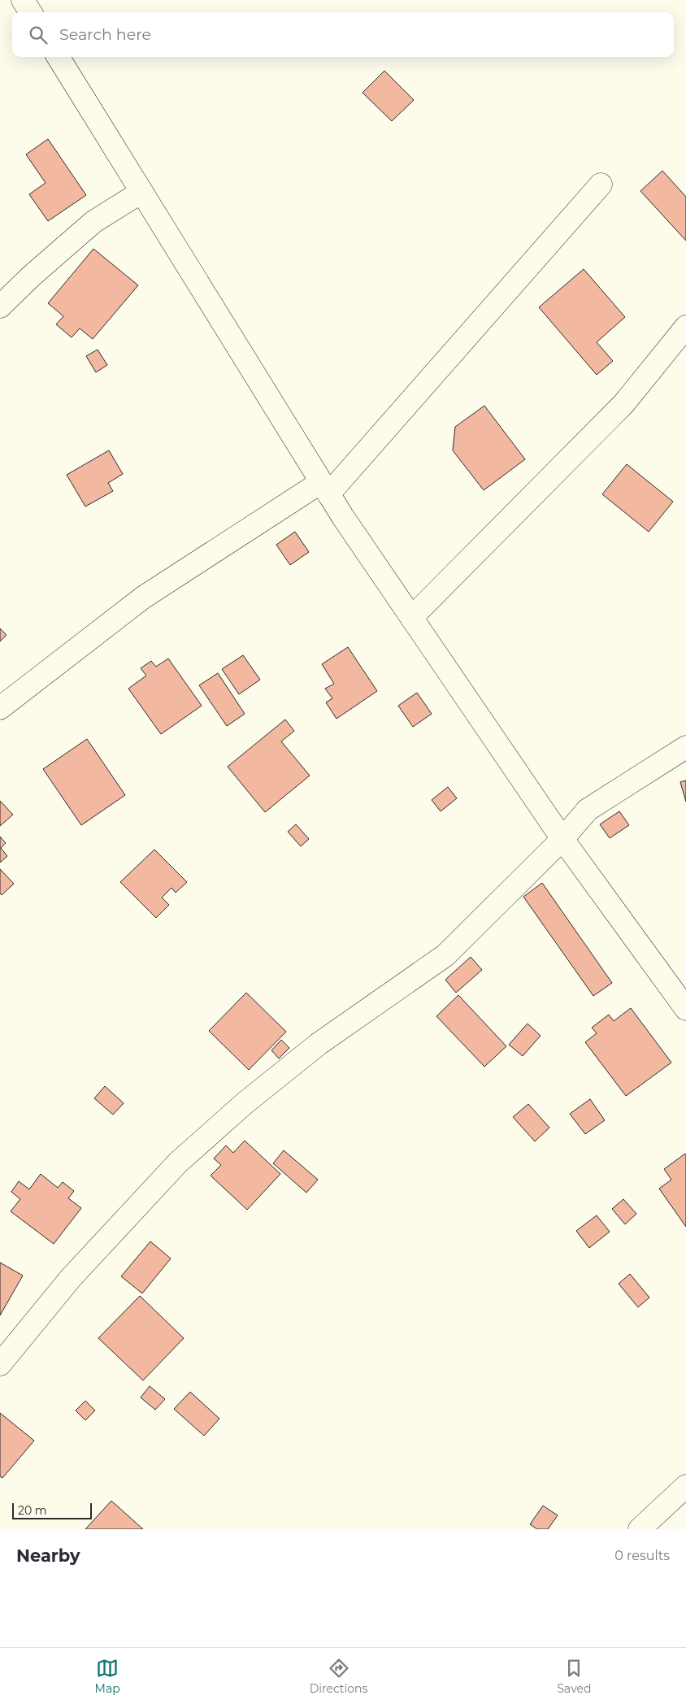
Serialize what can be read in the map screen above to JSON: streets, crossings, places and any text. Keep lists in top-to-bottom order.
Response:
{
  "scale_bar": "20 m",
  "page": {
    "search": "Search here",
    "scale": "20 m",
    "heading": ["Nearby", "0 results"],
    "nav": ["Map", "Directions", "Saved"]
  }
}
